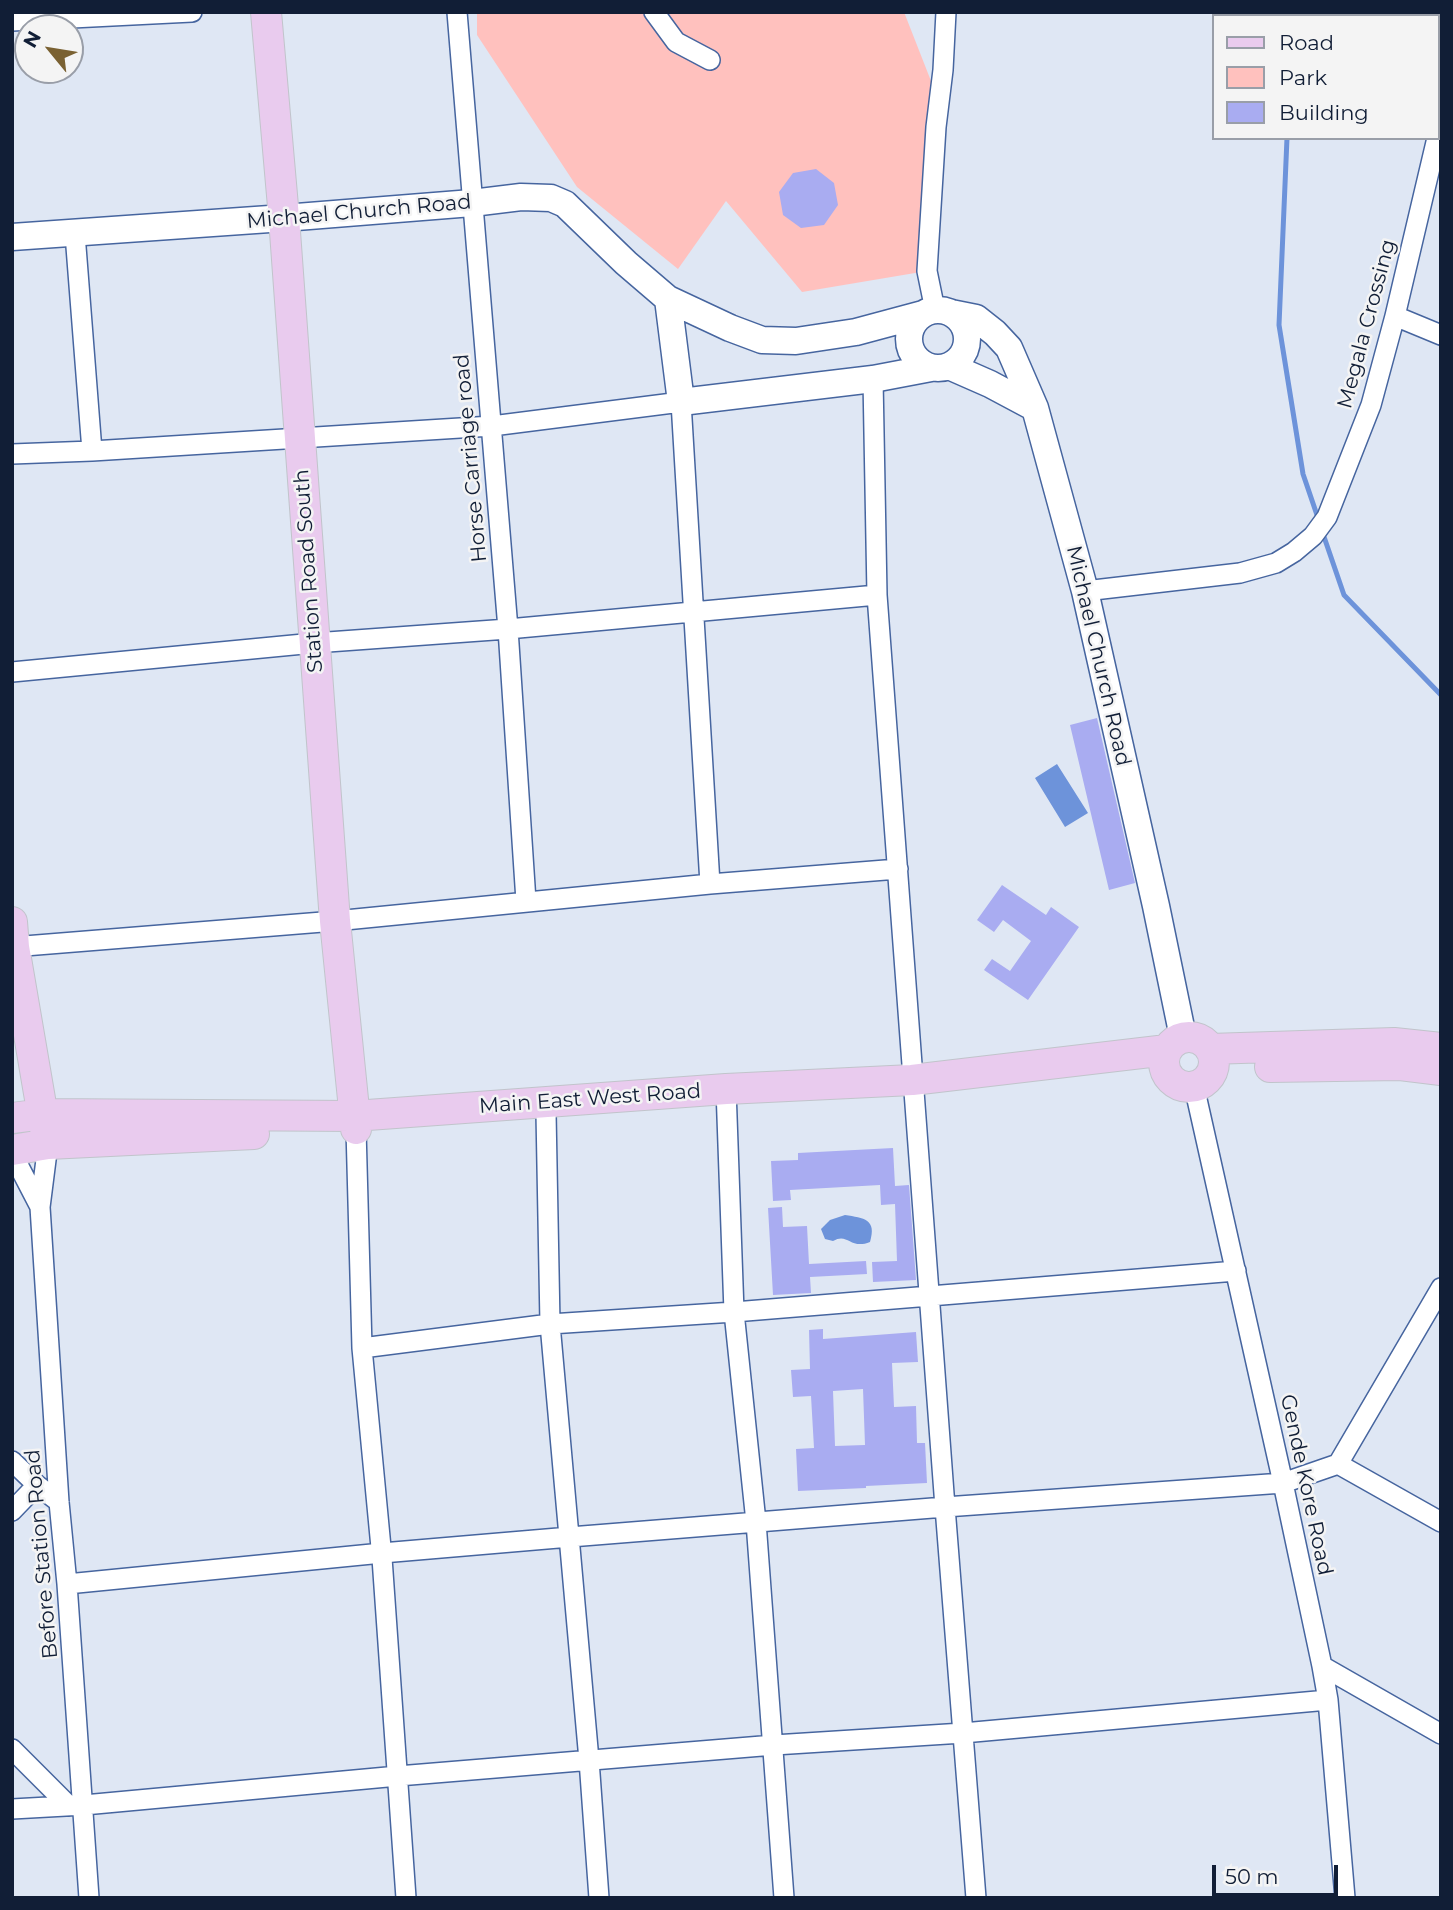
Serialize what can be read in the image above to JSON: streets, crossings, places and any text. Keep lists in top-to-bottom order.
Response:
{
  "streets": {
    "main road": ["Michael Church Road", "Station Road South", "Main East West Road"],
    "street": [
      "Megala Crossing",
      "Horse Carriage road",
      "Gende Kore Road",
      "Before Station Road"
    ]
  },
  "crossings": [
    ["Michael Church Road", "Megala Crossing"],
    ["Michael Church Road", "Horse Carriage road"],
    ["Michael Church Road", "Station Road South"],
    ["Michael Church Road", "Main East West Road"],
    ["Station Road South", "Main East West Road"],
    ["Main East West Road", "Before Station Road"]
  ],
  "legend": ["Road", "Park", "Building"],
  "scale_bar": "50 m",
  "north": "top left"
}
